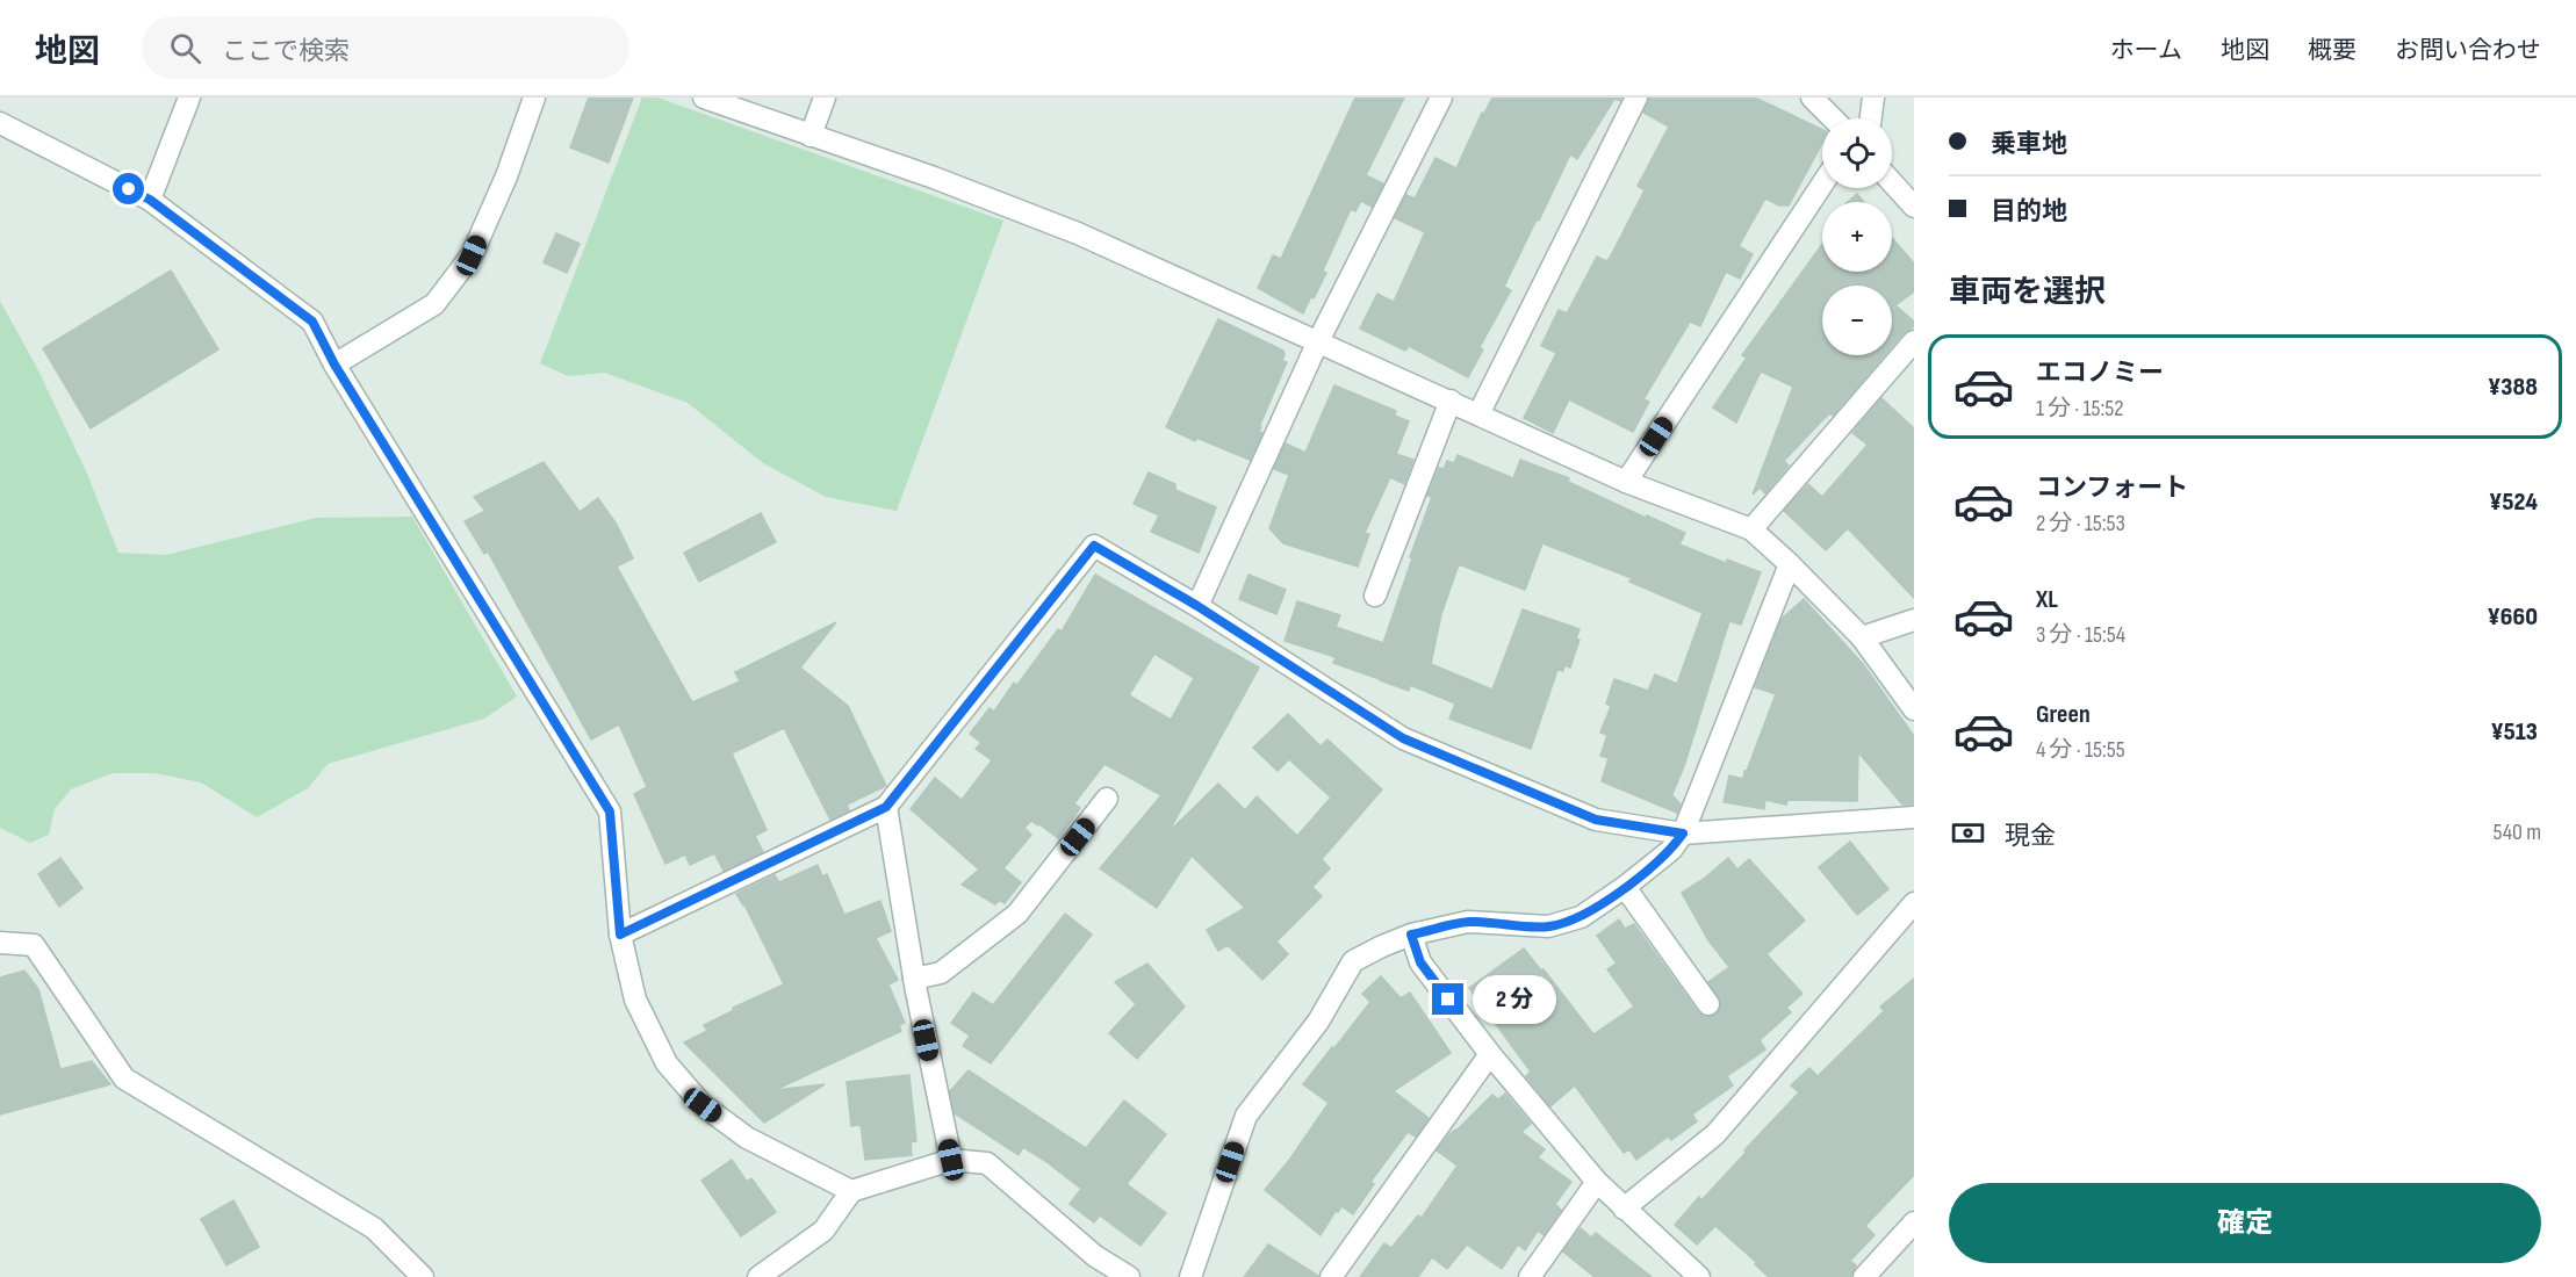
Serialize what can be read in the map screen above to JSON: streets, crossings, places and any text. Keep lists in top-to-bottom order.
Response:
{
  "page": {
    "header": "地図",
    "search": "ここで検索",
    "nav": [
      "ホーム",
      "地図",
      "概要",
      "お問い合わせ"
    ],
    "banner": ["乗車地", "目的地"],
    "map_buttons": ["+", "−"],
    "heading": "車両を選択",
    "list": [
      {
        "name": "エコノミー",
        "note": "1 分 · 15:52",
        "value": "¥388"
      },
      {
        "name": "コンフォート",
        "note": "2 分 · 15:53",
        "value": "¥524"
      },
      {
        "name": "XL",
        "note": "3 分 · 15:54",
        "value": "¥660"
      },
      {
        "name": "Green",
        "note": "4 分 · 15:55",
        "value": "¥513"
      }
    ],
    "pay": ["現金", "540 m"],
    "bubble": "2 分",
    "buttons": "確定"
  }
}
